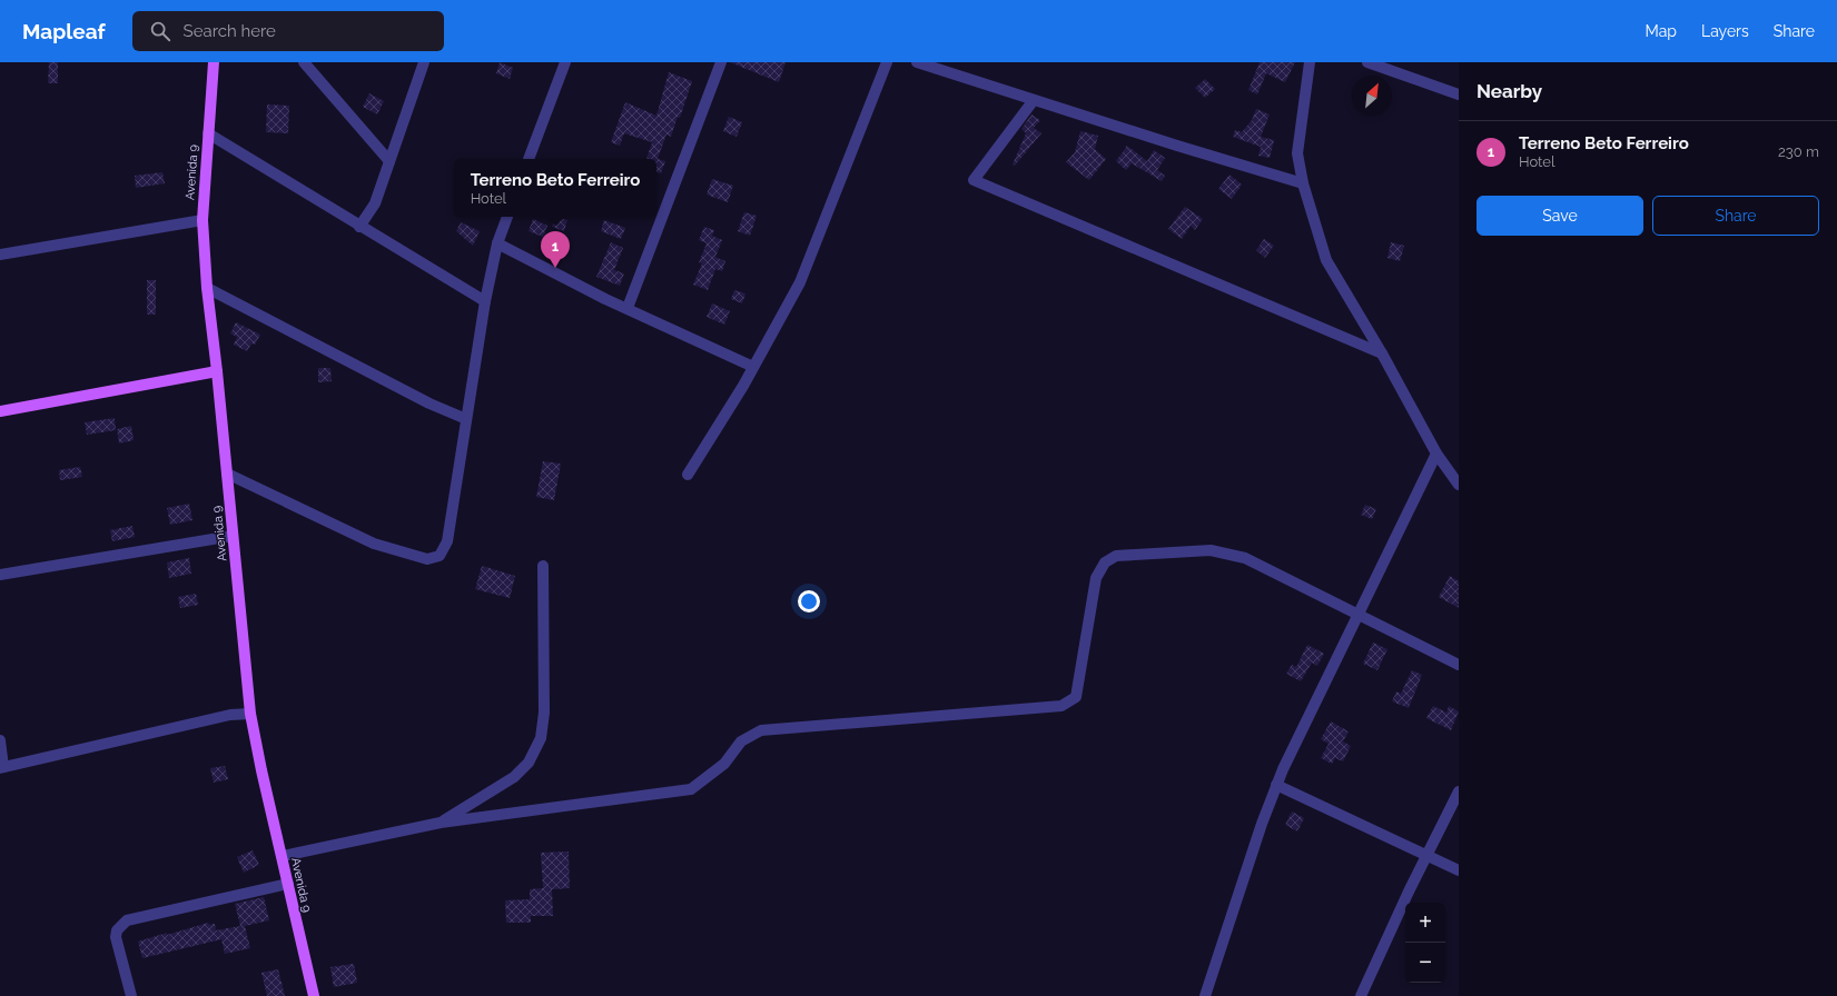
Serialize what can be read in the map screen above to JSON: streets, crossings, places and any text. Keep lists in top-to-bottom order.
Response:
{
  "streets": {
    "main road": ["Avenida 9"]
  },
  "north": "top right",
  "page": {
    "header": "Mapleaf",
    "search": "Search here",
    "nav": ["Map", "Layers", "Share"],
    "heading": "Nearby",
    "list": [
      {
        "mark": "1",
        "name": "Terreno Beto Ferreiro",
        "note": "Hotel",
        "value": "230 m"
      }
    ],
    "popup": ["Terreno Beto Ferreiro", "Hotel"],
    "buttons": ["Save", "Share"],
    "pins": "1",
    "map_buttons": ["+", "−"]
  }
}
